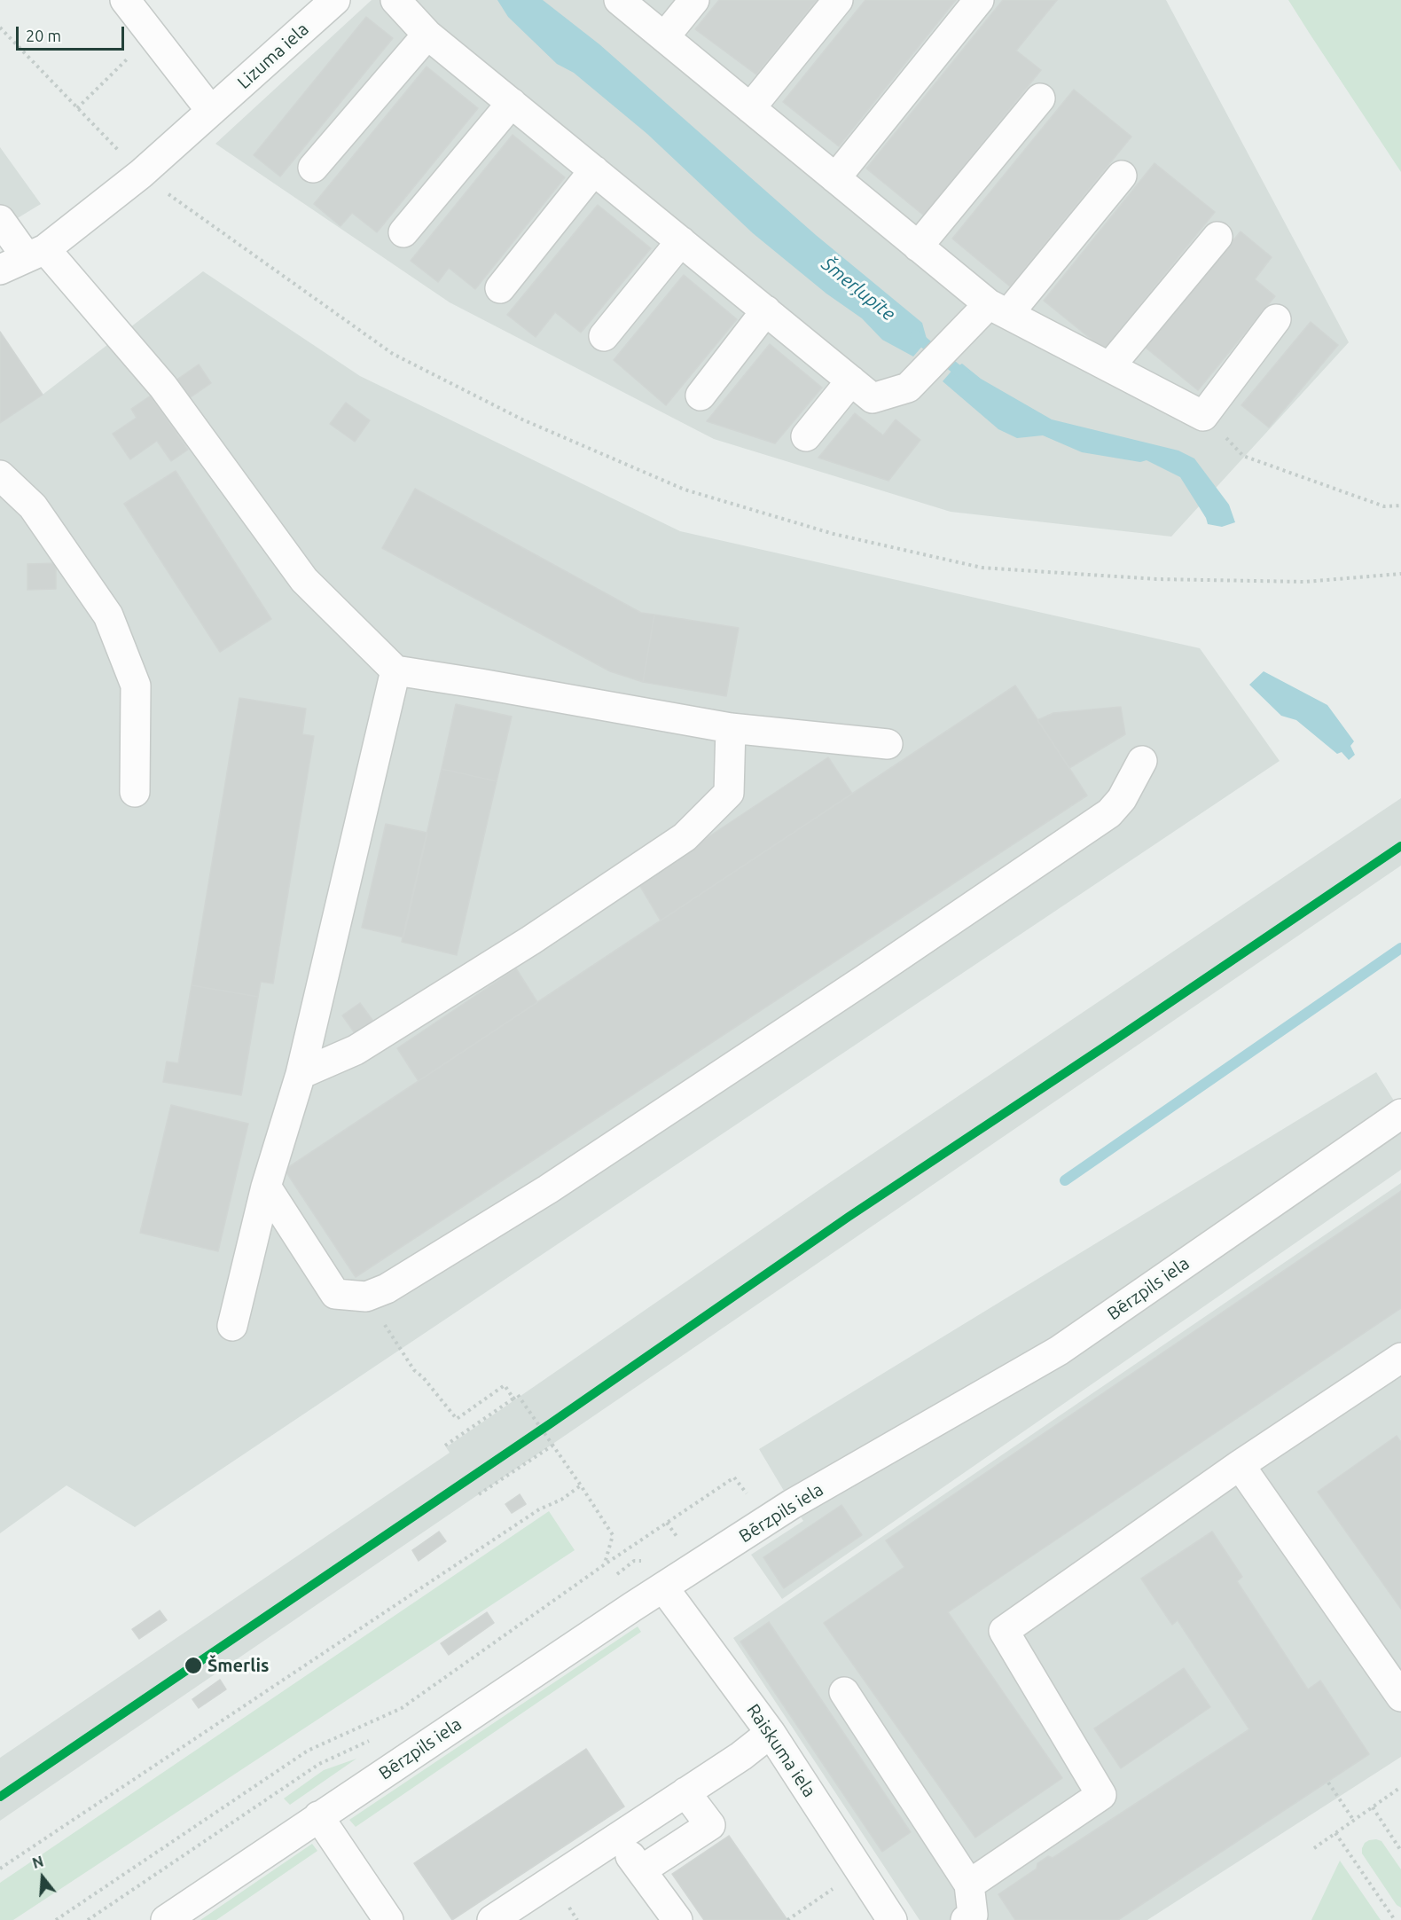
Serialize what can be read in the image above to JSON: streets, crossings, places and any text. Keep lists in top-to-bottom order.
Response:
{
  "streets": {
    "street": ["Lizuma iela", "Bērzpils iela", "Raiskuma iela"]
  },
  "crossings": [
    ["Bērzpils iela", "Raiskuma iela"]
  ],
  "water": ["Šmerļupīte"],
  "places": ["Šmerlis"],
  "scale_bar": "20 m",
  "north": "top"
}
